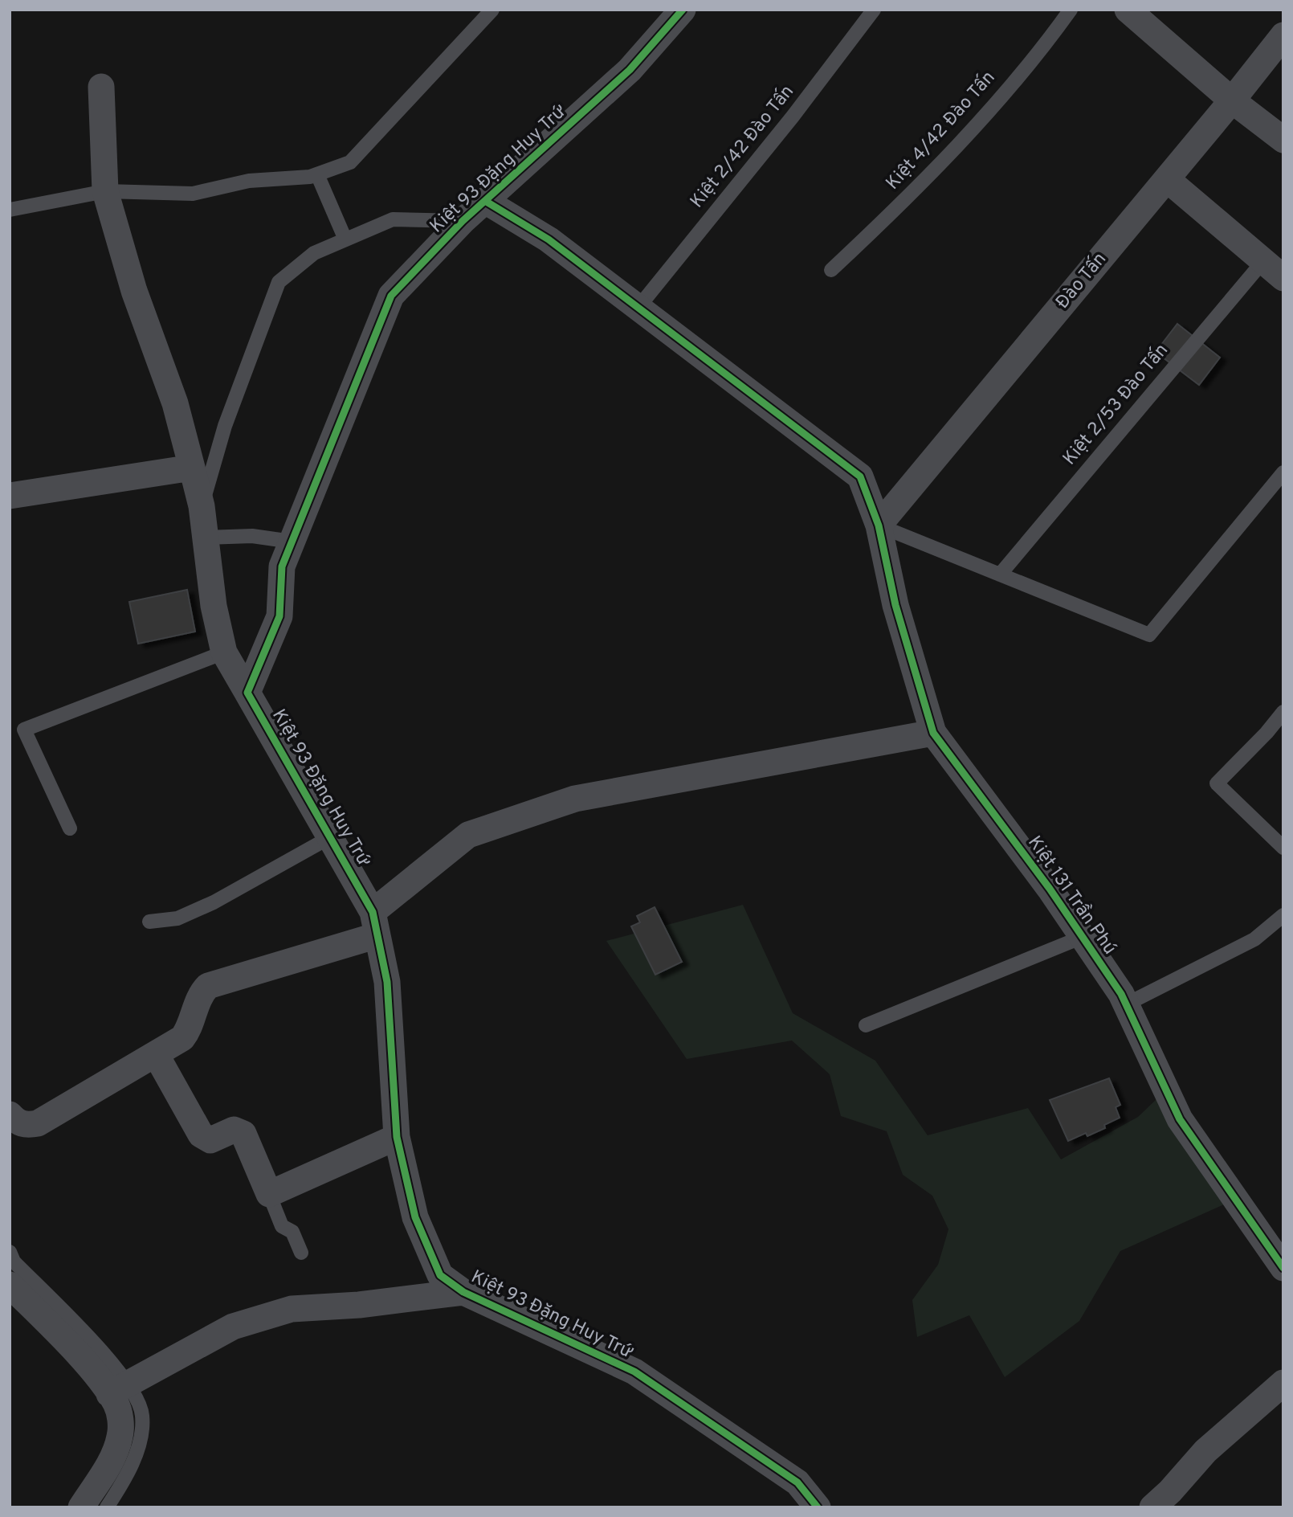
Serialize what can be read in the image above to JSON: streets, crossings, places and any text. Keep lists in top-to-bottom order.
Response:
{
  "streets": {
    "street": ["Kiệt 93 Đặng Huy Trứ", "Đào Tấn", "Kiệt 131 Trần Phú"],
    "lane": ["Kiệt 4/42 Đào Tấn", "Kiệt 2/42 Đào Tấn", "Kiệt 2/53 Đào Tấn"]
  },
  "crossings": [
    ["Kiệt 2/42 Đào Tấn", "Kiệt 131 Trần Phú"],
    ["Kiệt 93 Đặng Huy Trứ", "Kiệt 131 Trần Phú"],
    ["Đào Tấn", "Kiệt 131 Trần Phú"]
  ]
}
